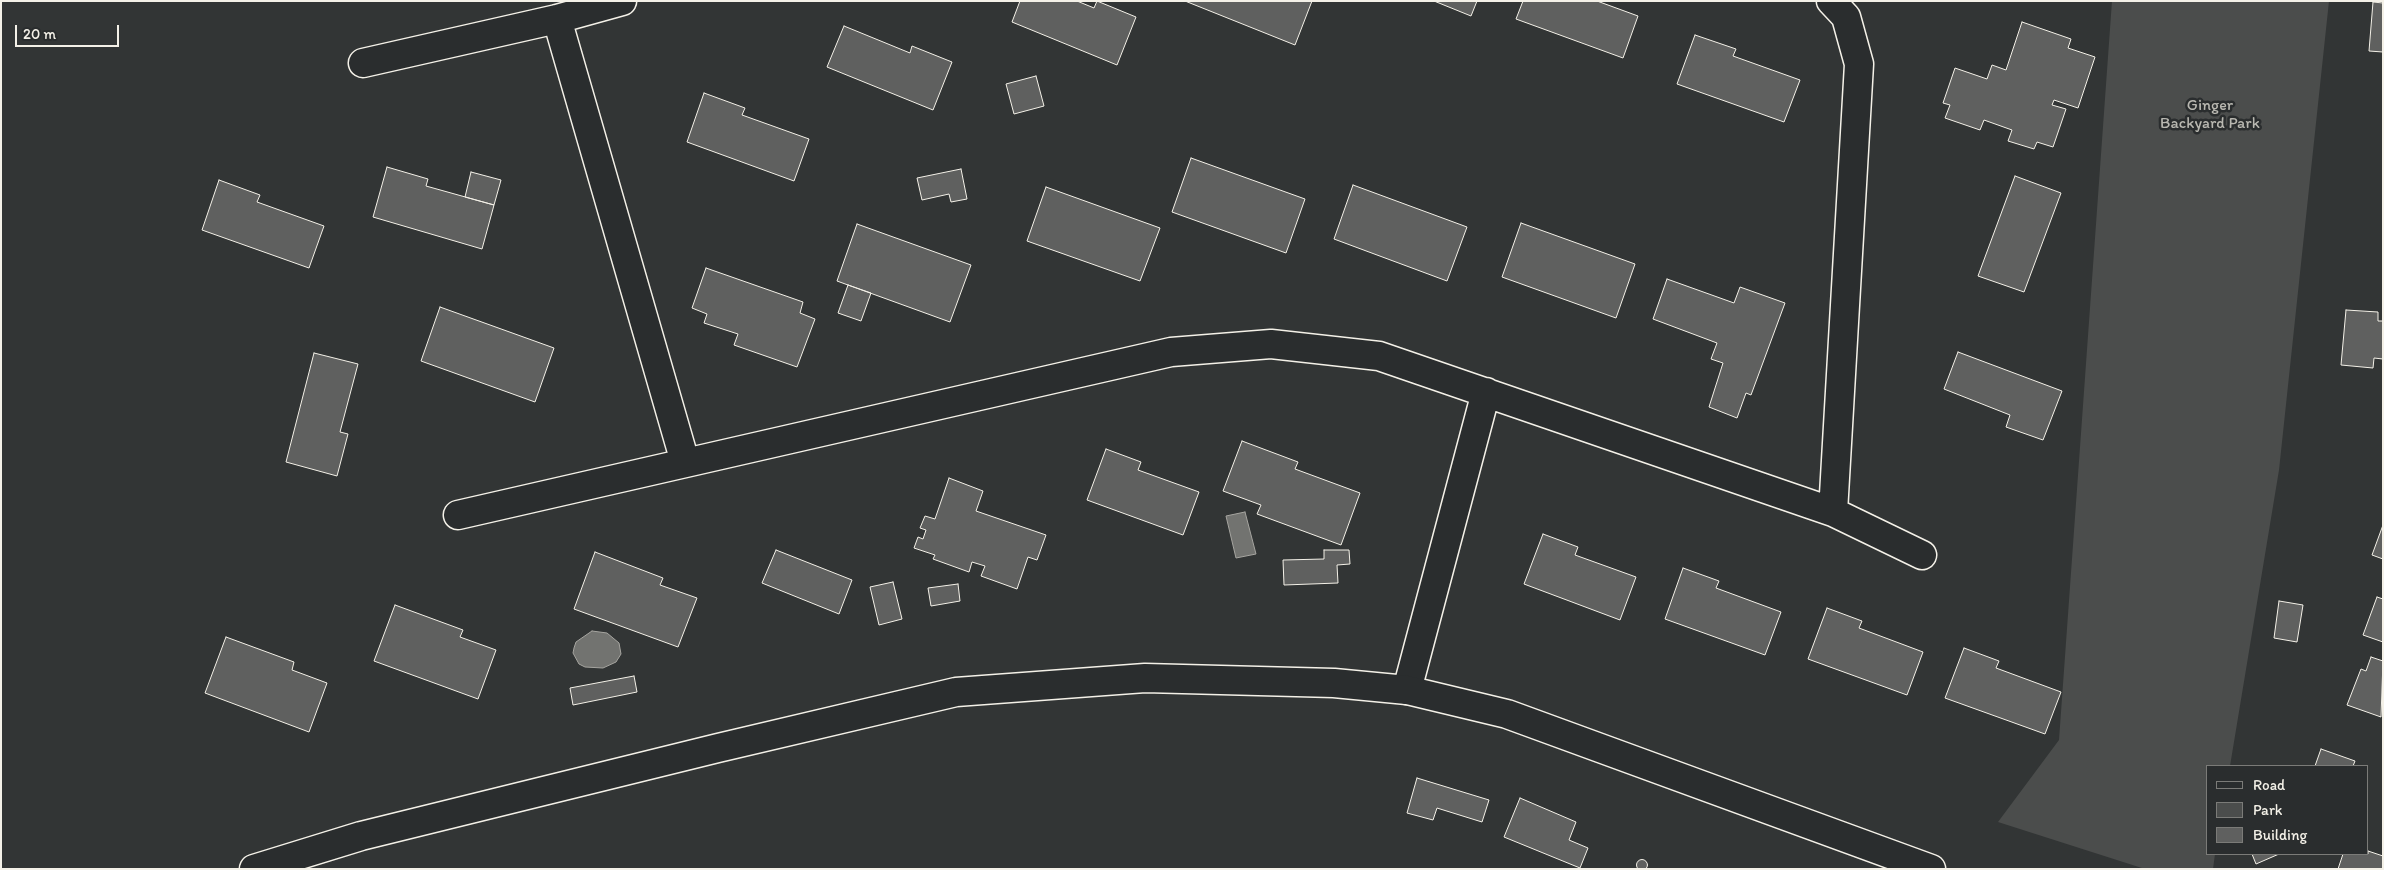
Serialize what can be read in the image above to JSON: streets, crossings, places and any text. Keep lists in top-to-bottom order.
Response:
{
  "parks": ["Ginger Backyard Park"],
  "legend": ["Road", "Park", "Building"],
  "scale_bar": "20 m"
}
